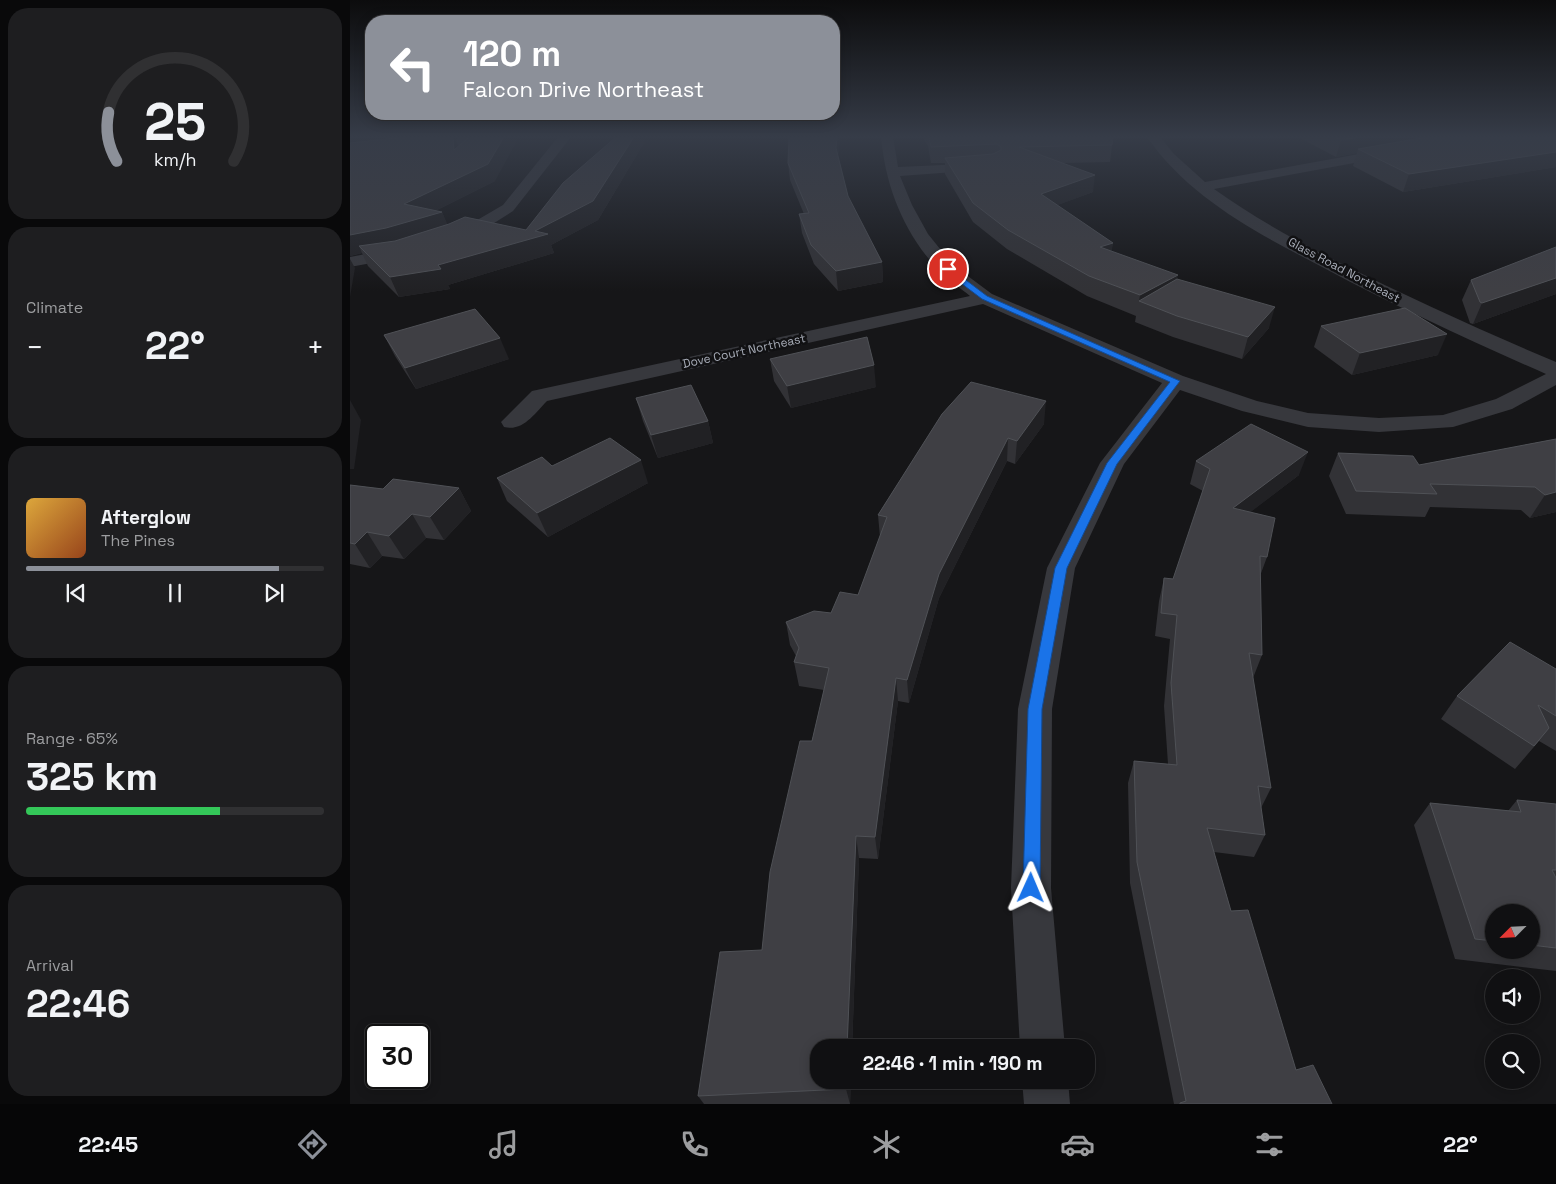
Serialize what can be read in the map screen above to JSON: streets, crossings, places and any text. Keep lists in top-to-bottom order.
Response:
{
  "streets": {
    "street": ["Glass Road Northeast", "Dove Court Northeast"]
  },
  "north": "bottom left",
  "page": {
    "turn": ["120 m", "Falcon Drive Northeast"],
    "tile": [
      "Climate",
      ["Range · 65%", "325 km"],
      ["Arrival", "22:46"]
    ],
    "heat": ["−", "22°", "+"],
    "song": ["Afterglow", "The Pines"],
    "limit": "30",
    "trip": "22:46 · 1 min · 190 m",
    "tabs": ["22:45", "22°"],
    "gauge": ["25", "km/h"]
  }
}
